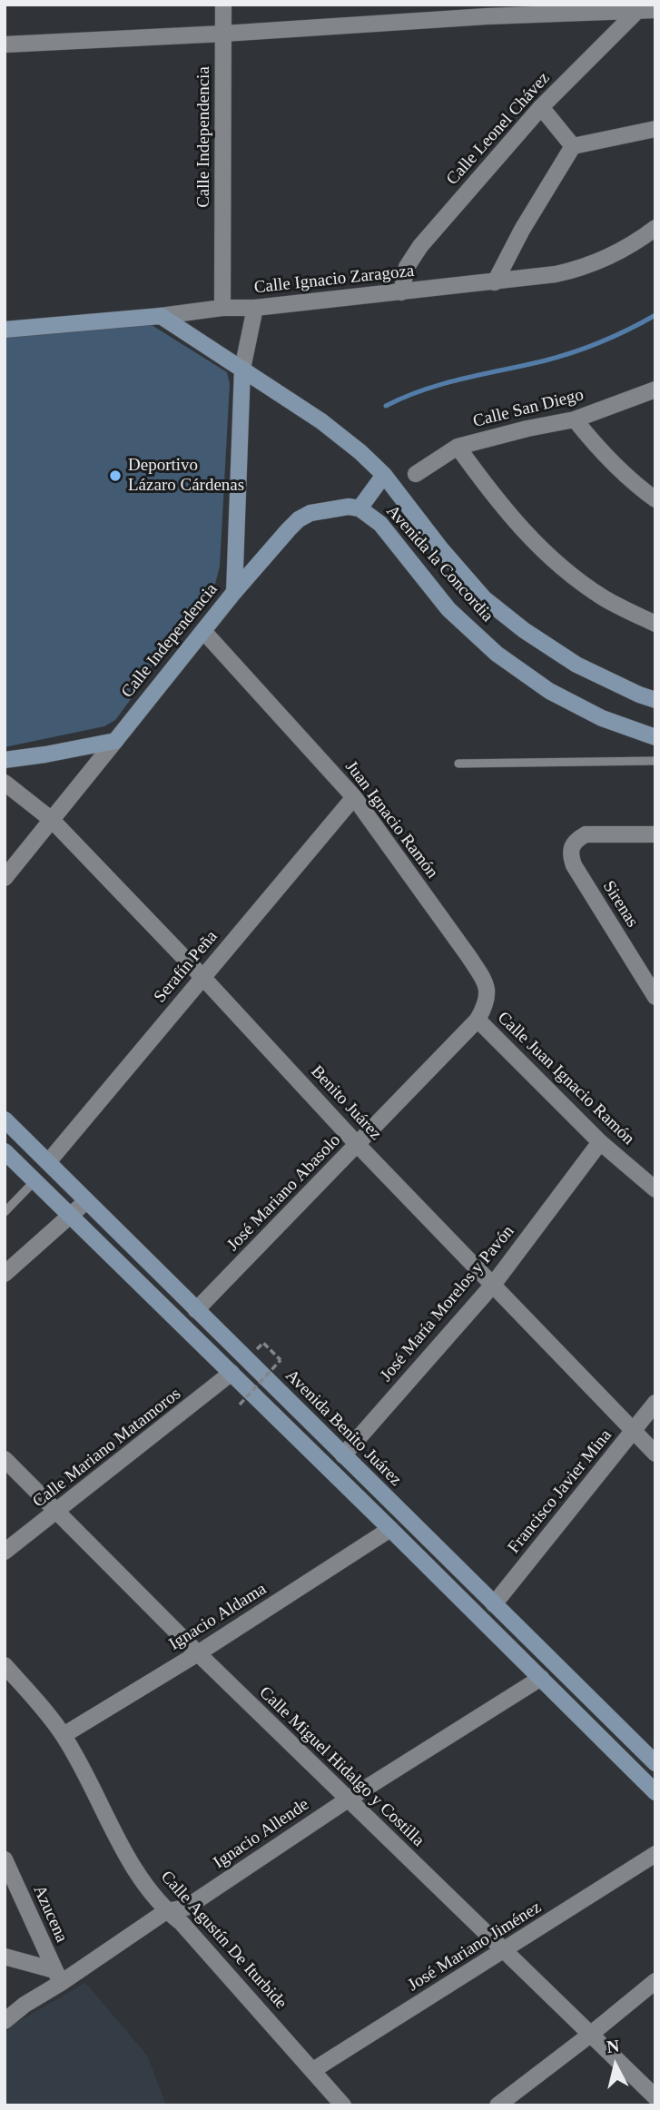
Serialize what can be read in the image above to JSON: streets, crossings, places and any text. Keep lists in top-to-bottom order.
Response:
{
  "streets": {
    "main road": [
      "Calle Independencia",
      "Calle Ignacio Zaragoza",
      "Avenida la Concordia",
      "Avenida Benito Juárez"
    ],
    "street": [
      "Calle Leonel Chávez",
      "Calle San Diego",
      "Juan Ignacio Ramón",
      "Sirenas",
      "Serafín Peña",
      "Calle Juan Ignacio Ramón",
      "Benito Juárez",
      "José Mariano Abasolo",
      "José María Morelos y Pavón",
      "Calle Mariano Matamoros",
      "Francisco Javier Mina",
      "Ignacio Aldama",
      "Calle Miguel Hidalgo y Costilla",
      "Ignacio Allende",
      "Azucena",
      "Calle Agustín De Iturbide",
      "José Mariano Jiménez"
    ]
  },
  "crossings": [
    ["Calle Leonel Chávez", "Calle Ignacio Zaragoza"],
    ["Calle Independencia", "Calle Ignacio Zaragoza"],
    ["Calle Independencia", "Avenida la Concordia"],
    ["Calle Independencia", "Juan Ignacio Ramón"],
    ["Calle Independencia", "Benito Juárez"],
    ["Calle Ignacio Zaragoza", "Avenida la Concordia"],
    ["Juan Ignacio Ramón", "Serafín Peña"],
    ["Juan Ignacio Ramón", "Calle Juan Ignacio Ramón"],
    ["Juan Ignacio Ramón", "José Mariano Abasolo"],
    ["Serafín Peña", "Benito Juárez"],
    ["Serafín Peña", "Avenida Benito Juárez"],
    ["Calle Juan Ignacio Ramón", "José Mariano Abasolo"],
    ["Calle Juan Ignacio Ramón", "José María Morelos y Pavón"],
    ["Benito Juárez", "José Mariano Abasolo"],
    ["Benito Juárez", "José María Morelos y Pavón"],
    ["Benito Juárez", "Francisco Javier Mina"],
    ["José Mariano Abasolo", "Avenida Benito Juárez"],
    ["José María Morelos y Pavón", "Avenida Benito Juárez"],
    ["Avenida Benito Juárez", "Francisco Javier Mina"],
    ["Calle Mariano Matamoros", "Calle Miguel Hidalgo y Costilla"],
    ["Ignacio Aldama", "Calle Miguel Hidalgo y Costilla"],
    ["Ignacio Aldama", "Calle Agustín De Iturbide"],
    ["Calle Miguel Hidalgo y Costilla", "Ignacio Allende"],
    ["Calle Miguel Hidalgo y Costilla", "José Mariano Jiménez"],
    ["Ignacio Allende", "Azucena"],
    ["Ignacio Allende", "Calle Agustín De Iturbide"],
    ["Calle Agustín De Iturbide", "José Mariano Jiménez"]
  ],
  "places": ["Deportivo Lázaro Cárdenas"],
  "north": "top"
}
